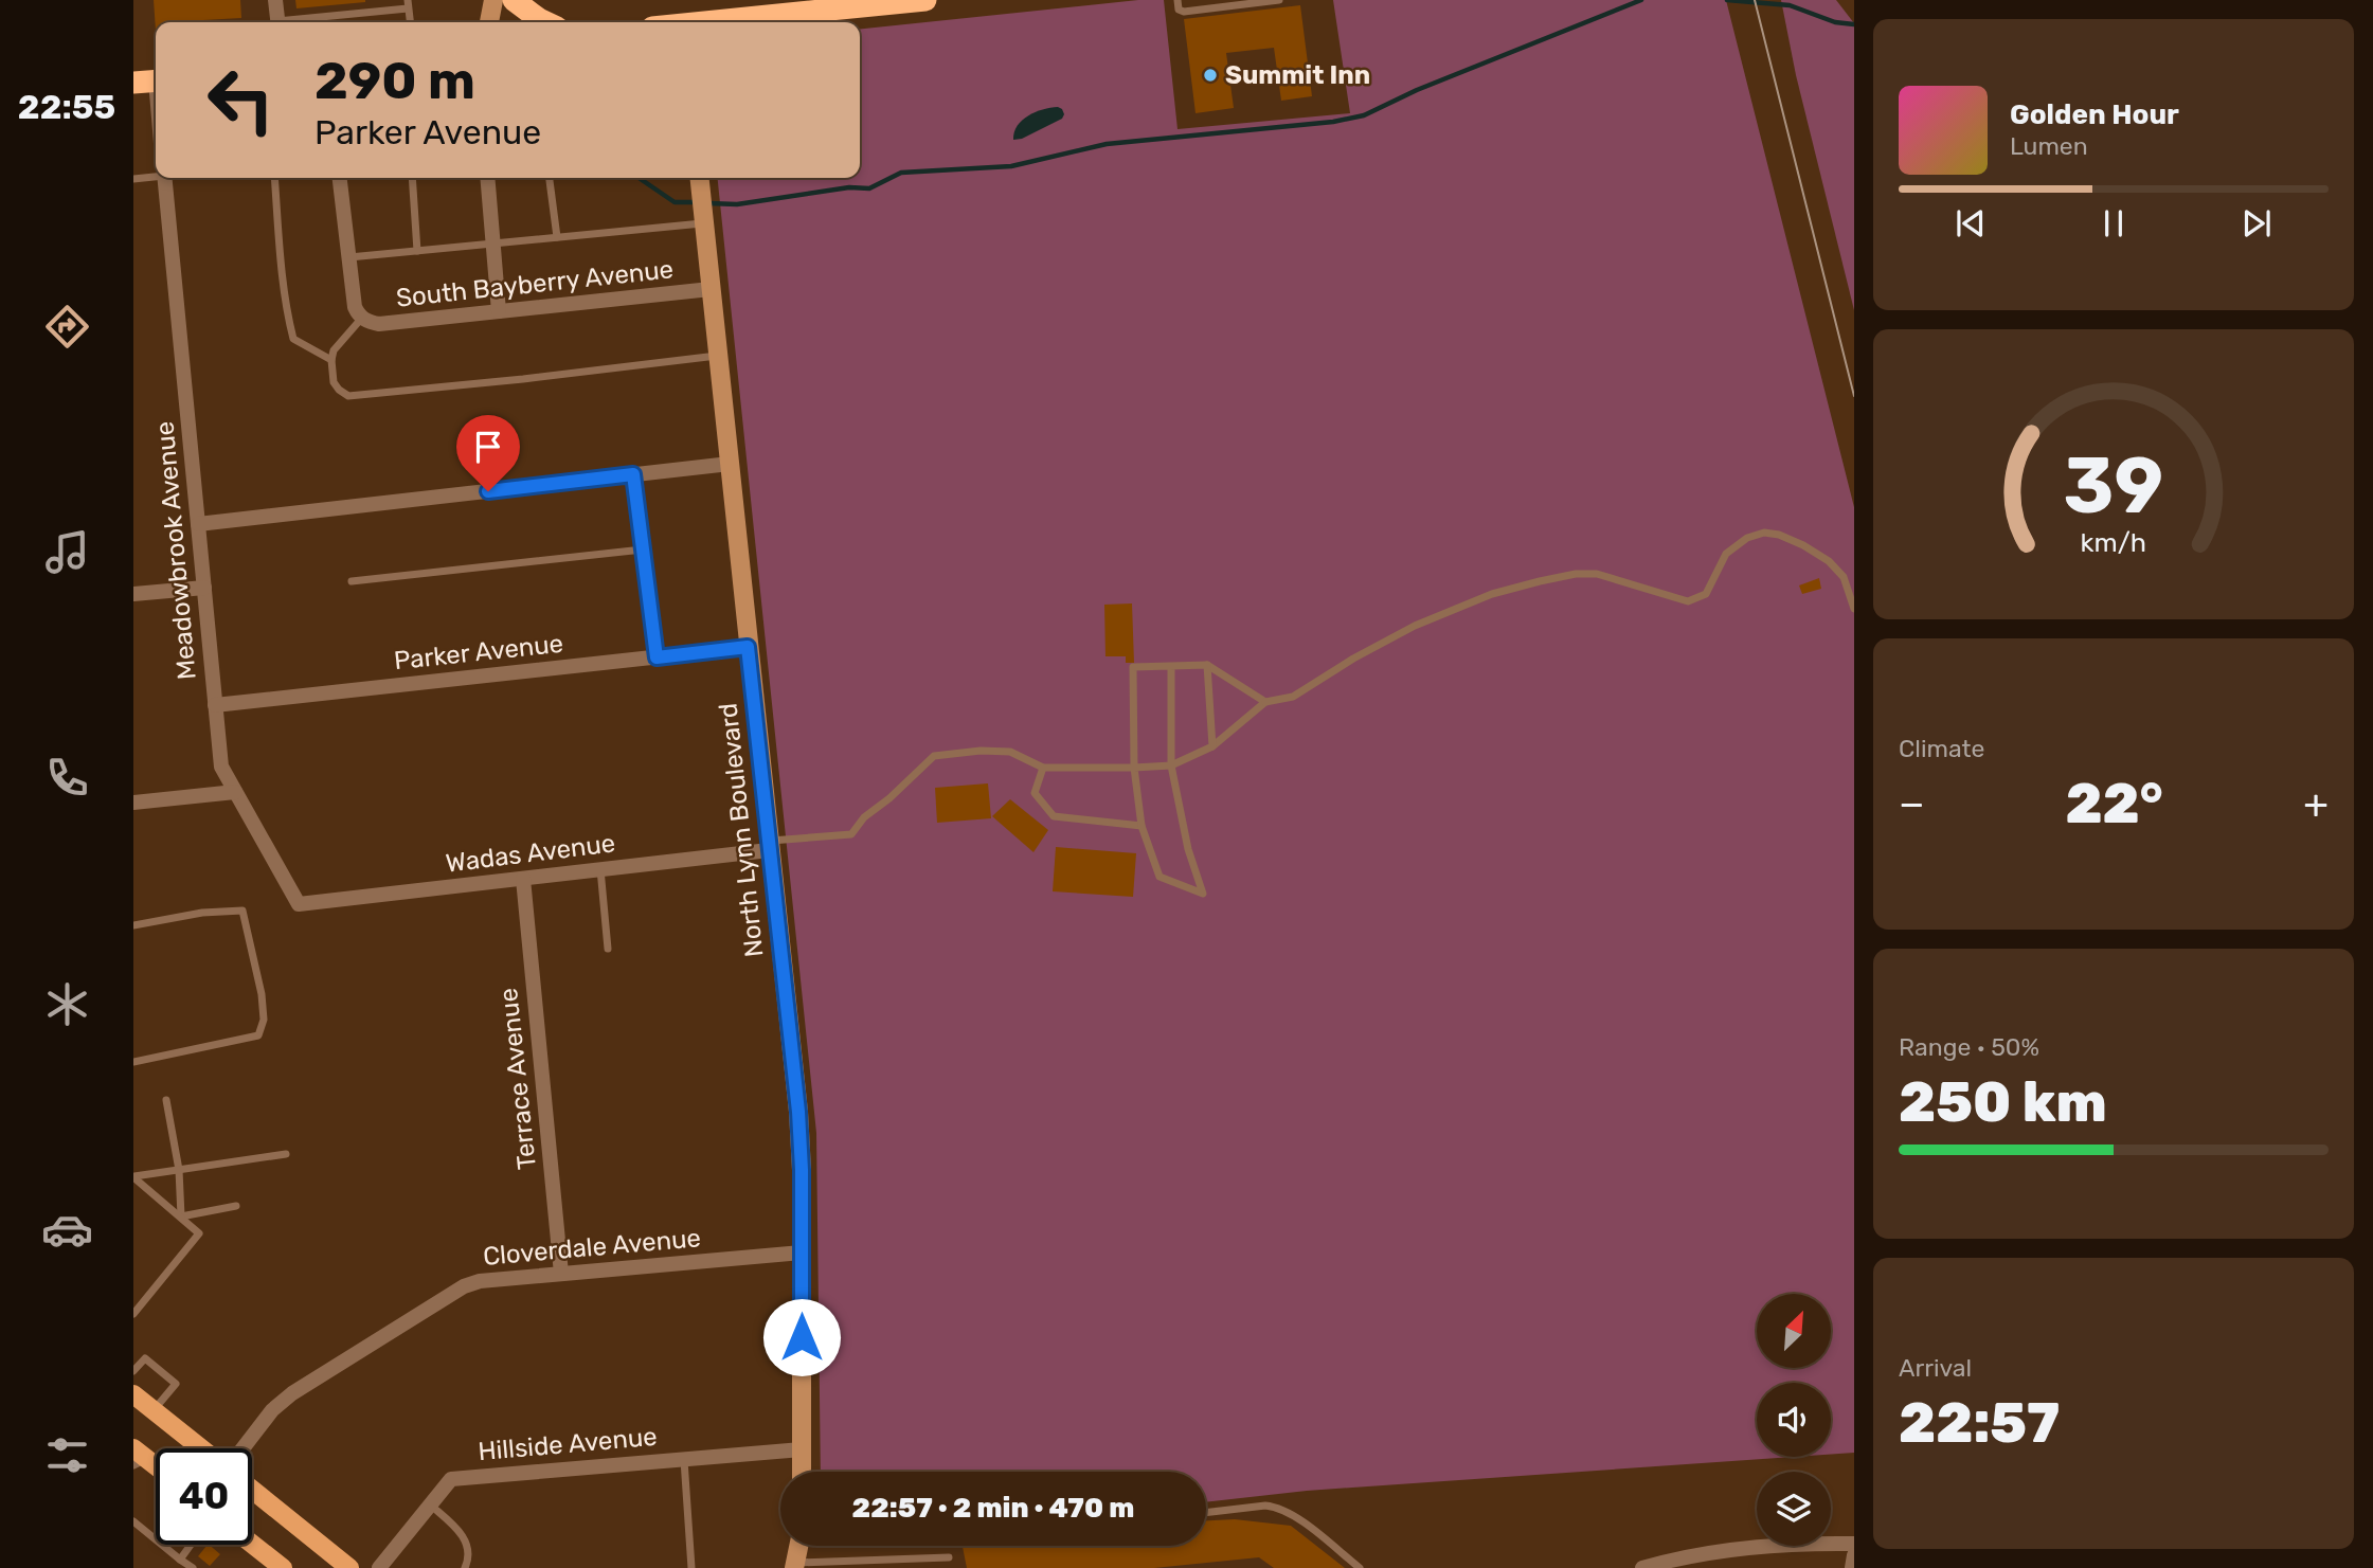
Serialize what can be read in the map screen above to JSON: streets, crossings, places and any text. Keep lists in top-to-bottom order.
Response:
{
  "streets": {
    "street": [
      "South Bayberry Avenue",
      "Meadowbrook Avenue",
      "Parker Avenue",
      "North Lynn Boulevard",
      "Wadas Avenue",
      "Terrace Avenue",
      "Cloverdale Avenue",
      "Hillside Avenue"
    ]
  },
  "crossings": [
    ["South Bayberry Avenue", "North Lynn Boulevard"],
    ["Meadowbrook Avenue", "Parker Avenue"],
    ["Meadowbrook Avenue", "Wadas Avenue"],
    ["Parker Avenue", "North Lynn Boulevard"],
    ["North Lynn Boulevard", "Wadas Avenue"],
    ["North Lynn Boulevard", "Cloverdale Avenue"],
    ["North Lynn Boulevard", "Hillside Avenue"],
    ["Wadas Avenue", "Terrace Avenue"],
    ["Terrace Avenue", "Cloverdale Avenue"]
  ],
  "places": ["Summit Inn"],
  "north": "top right",
  "page": {
    "tabs": "22:55",
    "turn": ["290 m", "Parker Avenue"],
    "song": ["Golden Hour", "Lumen"],
    "tile": [
      "Climate",
      ["Range · 50%", "250 km"],
      ["Arrival", "22:57"]
    ],
    "heat": ["−", "22°", "+"],
    "limit": "40",
    "trip": "22:57 · 2 min · 470 m",
    "gauge": ["39", "km/h"]
  }
}
